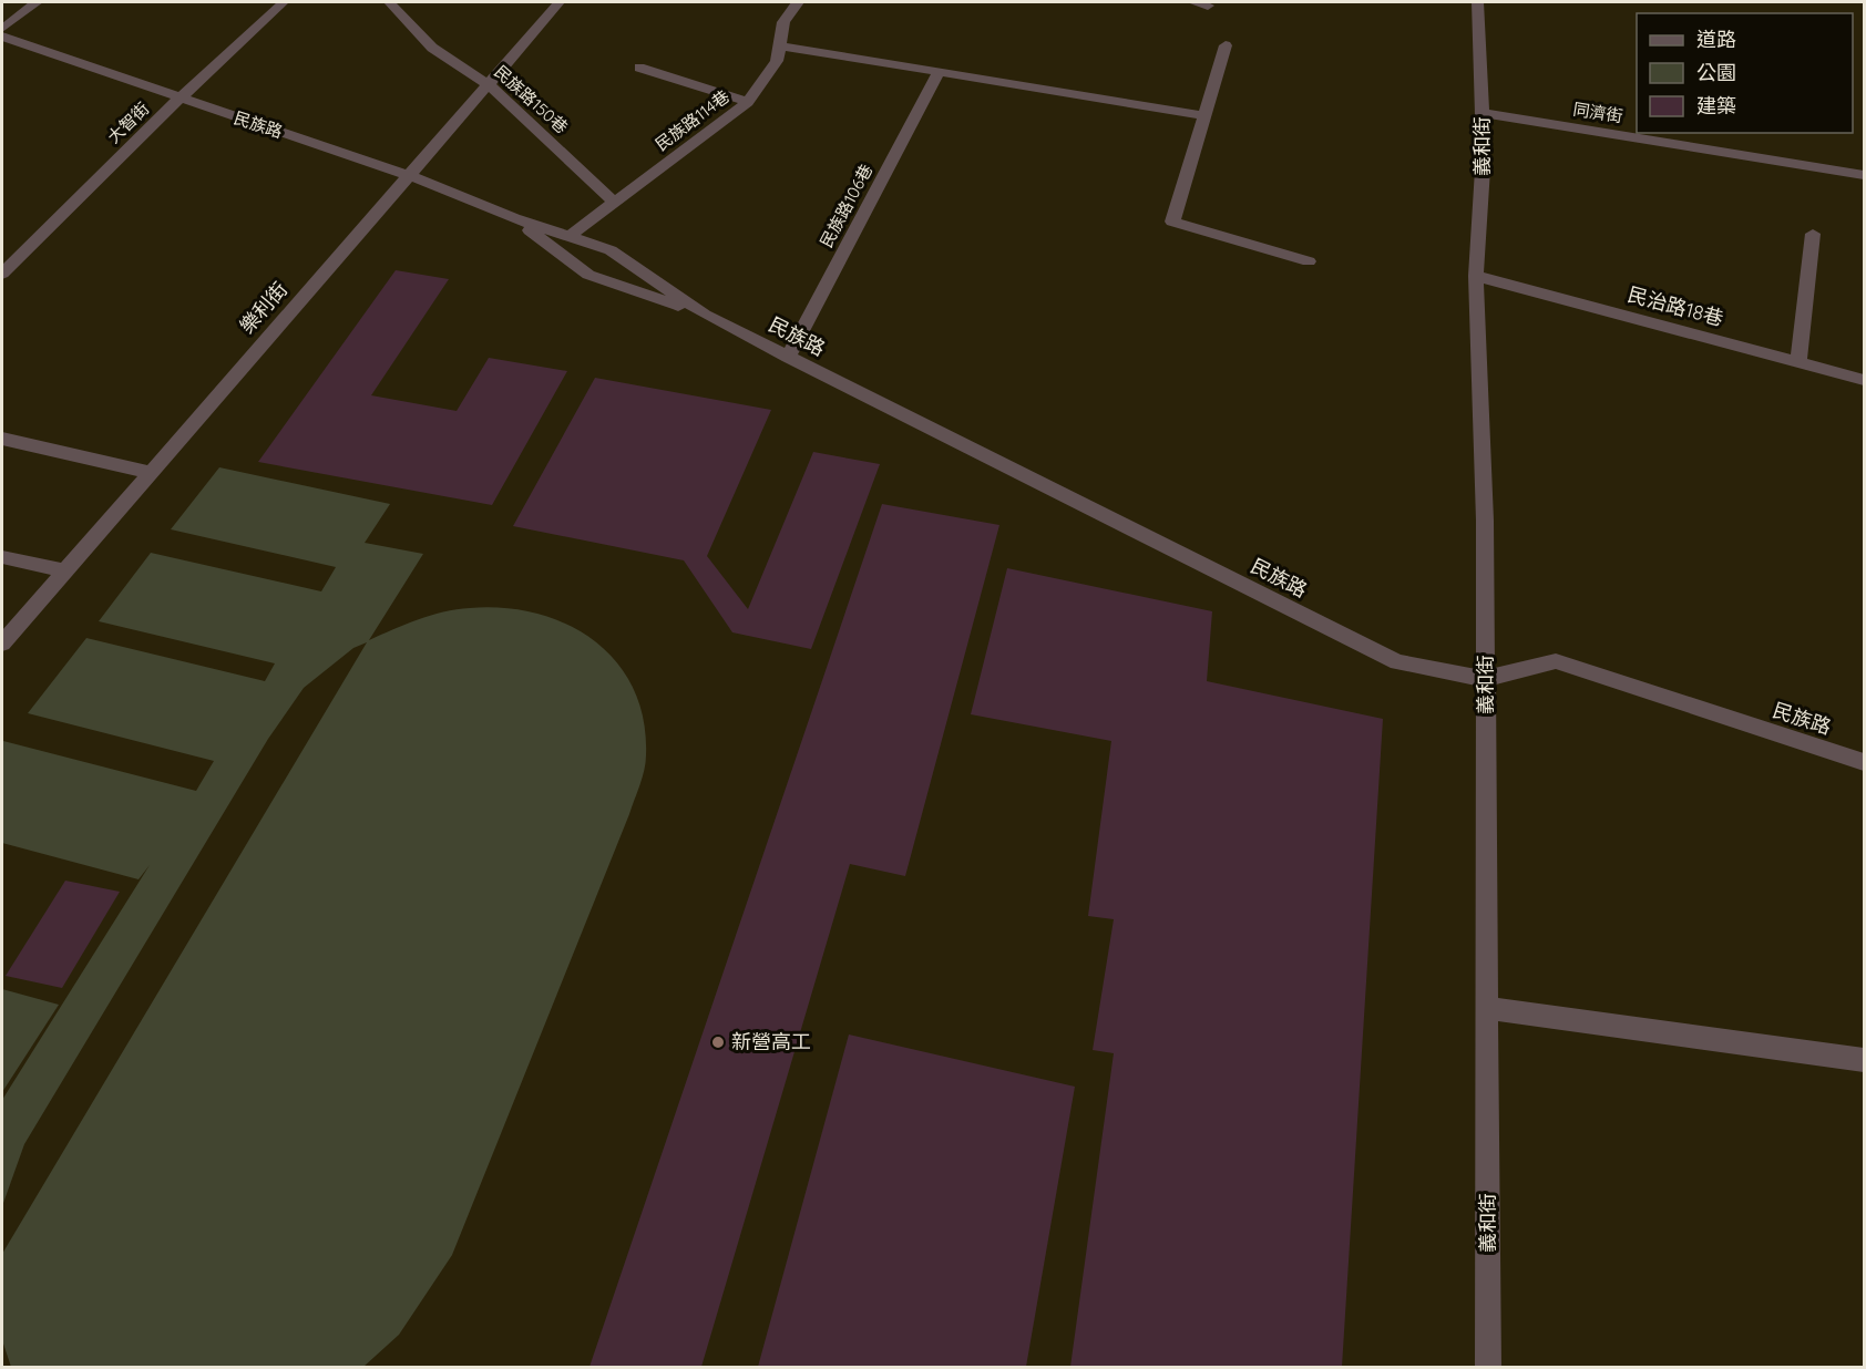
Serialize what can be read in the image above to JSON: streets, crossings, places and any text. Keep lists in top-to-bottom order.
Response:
{
  "streets": {
    "street": [
      "民族路150巷",
      "同濟街",
      "民族路114巷",
      "大智街",
      "民族路",
      "義和街",
      "民族路106巷",
      "民治路18巷",
      "樂利街"
    ]
  },
  "crossings": [
    ["民族路150巷", "民族路114巷"],
    ["民族路150巷", "樂利街"],
    ["同濟街", "義和街"],
    ["民族路114巷", "民族路"],
    ["大智街", "民族路"],
    ["民族路", "義和街"],
    ["民族路", "民族路106巷"],
    ["民族路", "樂利街"],
    ["義和街", "民治路18巷"]
  ],
  "places": ["新營高工"],
  "legend": ["道路", "公園", "建築"]
}
